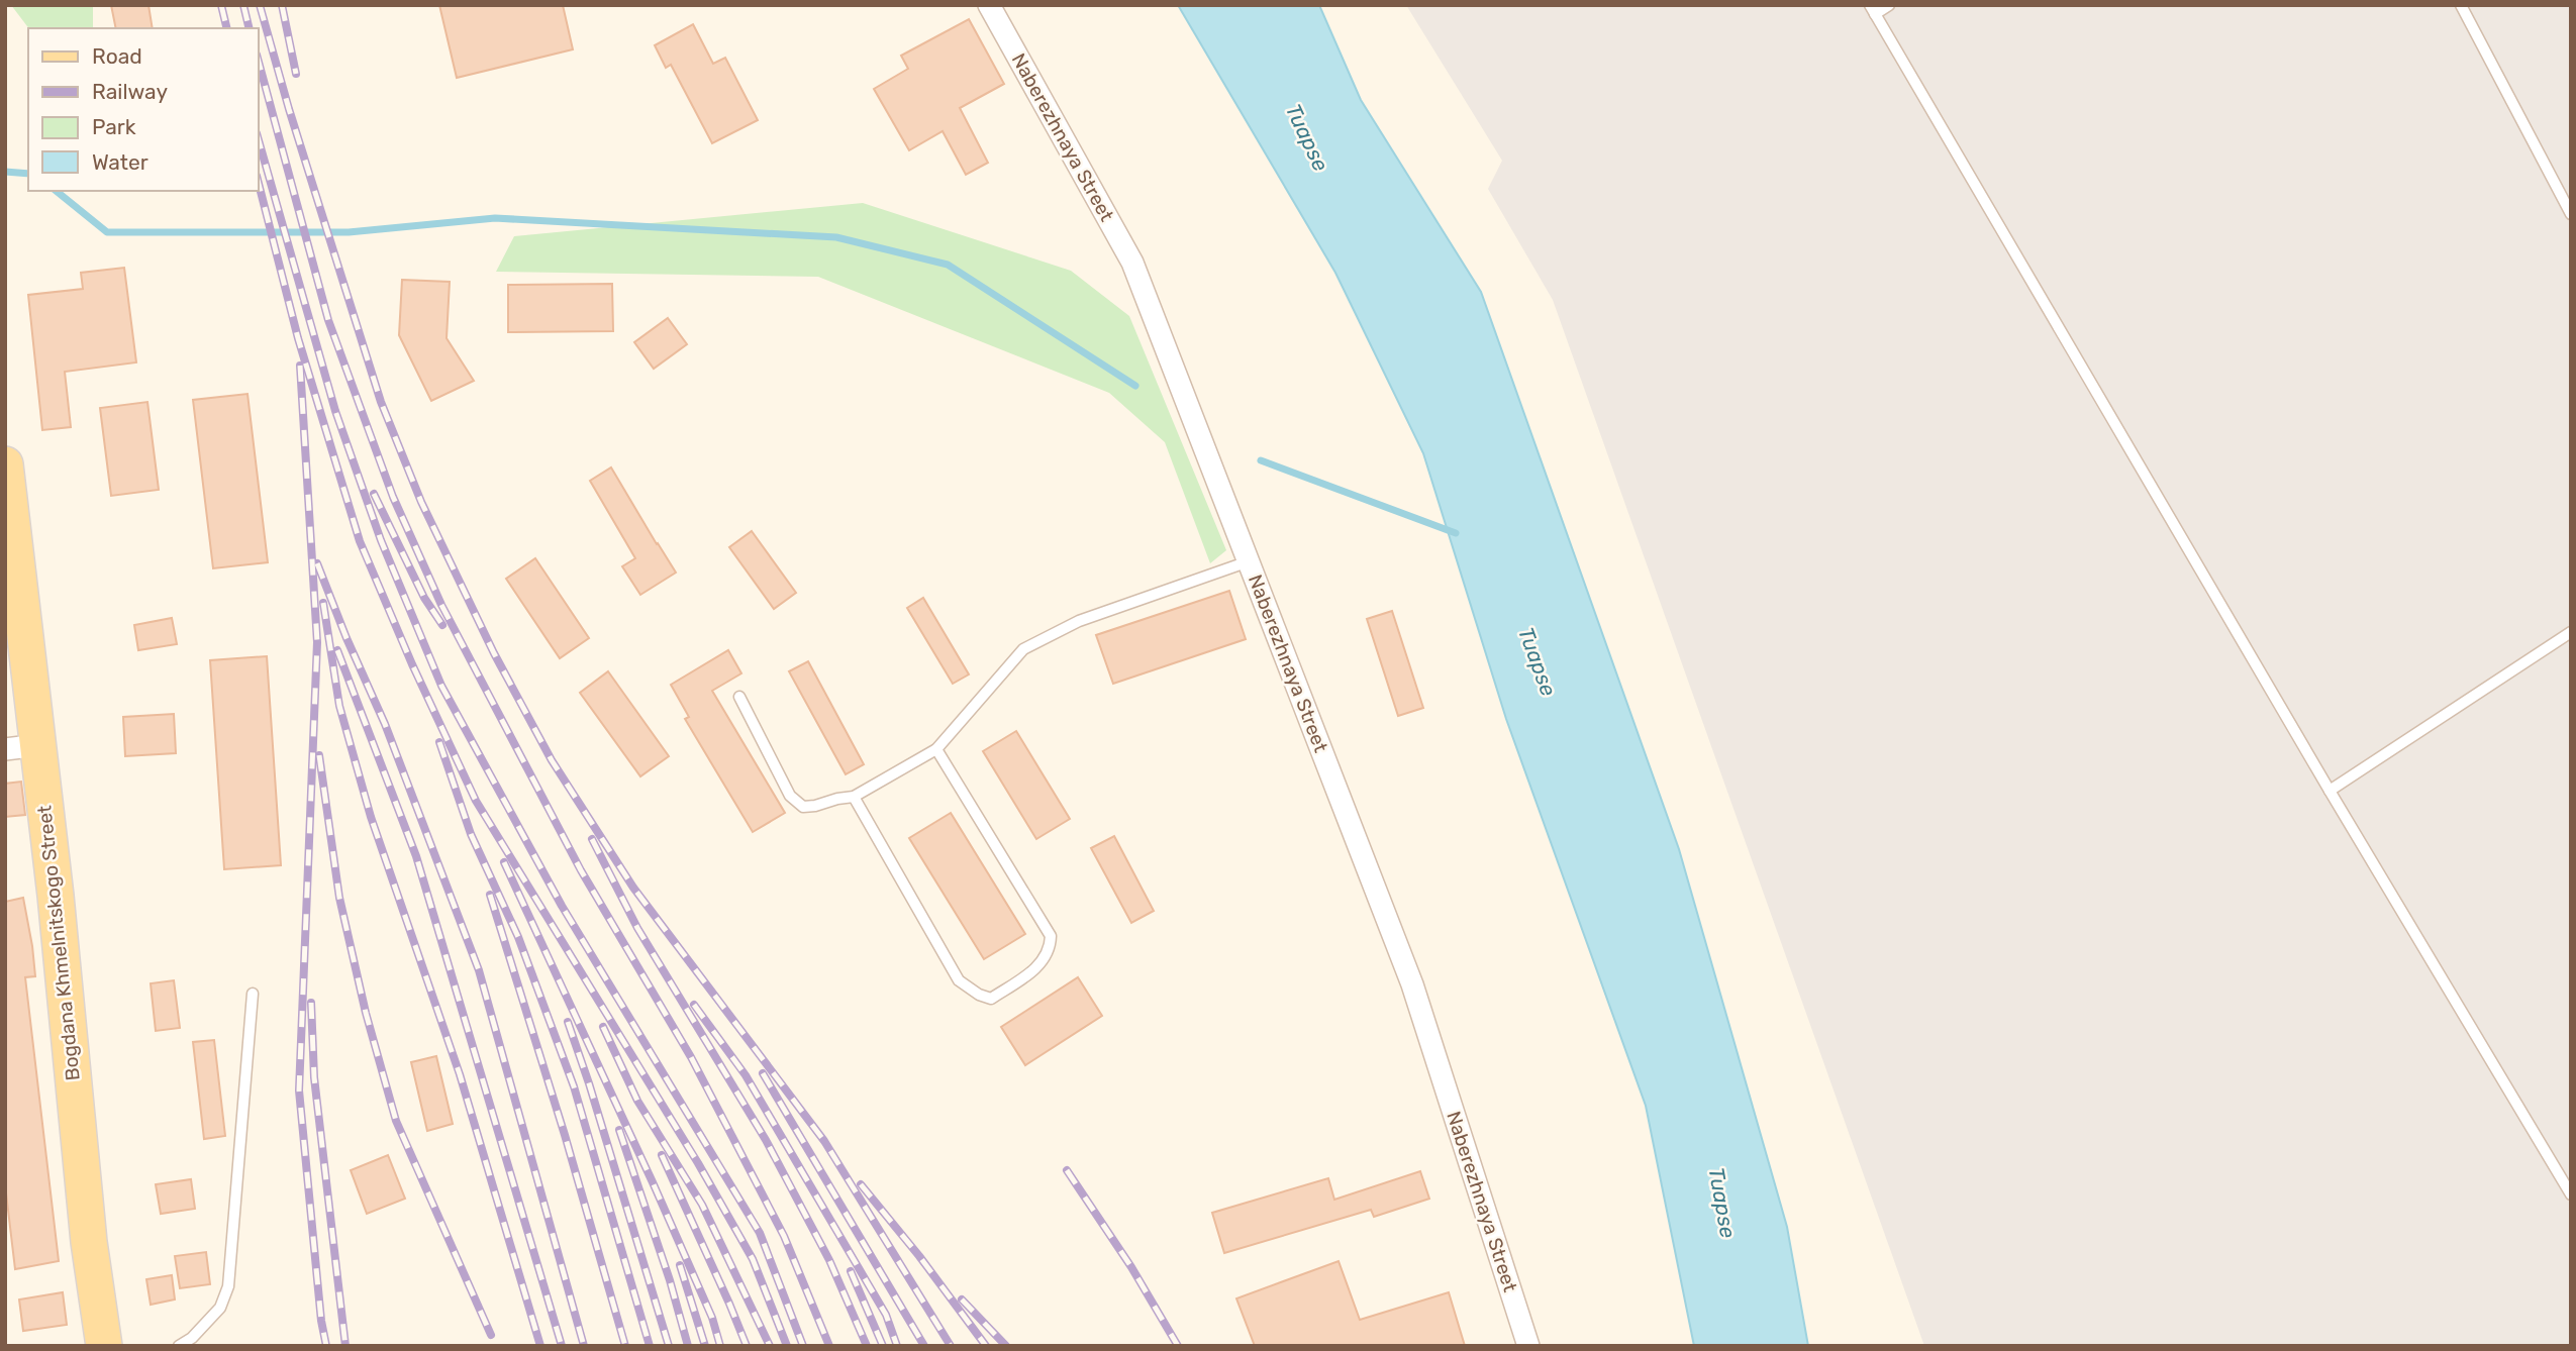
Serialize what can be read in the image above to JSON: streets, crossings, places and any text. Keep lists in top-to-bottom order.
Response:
{
  "streets": {
    "main road": ["Bogdana Khmelnitskogo Street"],
    "street": ["Naberezhnaya Street"]
  },
  "water": ["Tuapse"],
  "legend": [
    "Road",
    "Railway",
    "Park",
    "Water"
  ]
}
